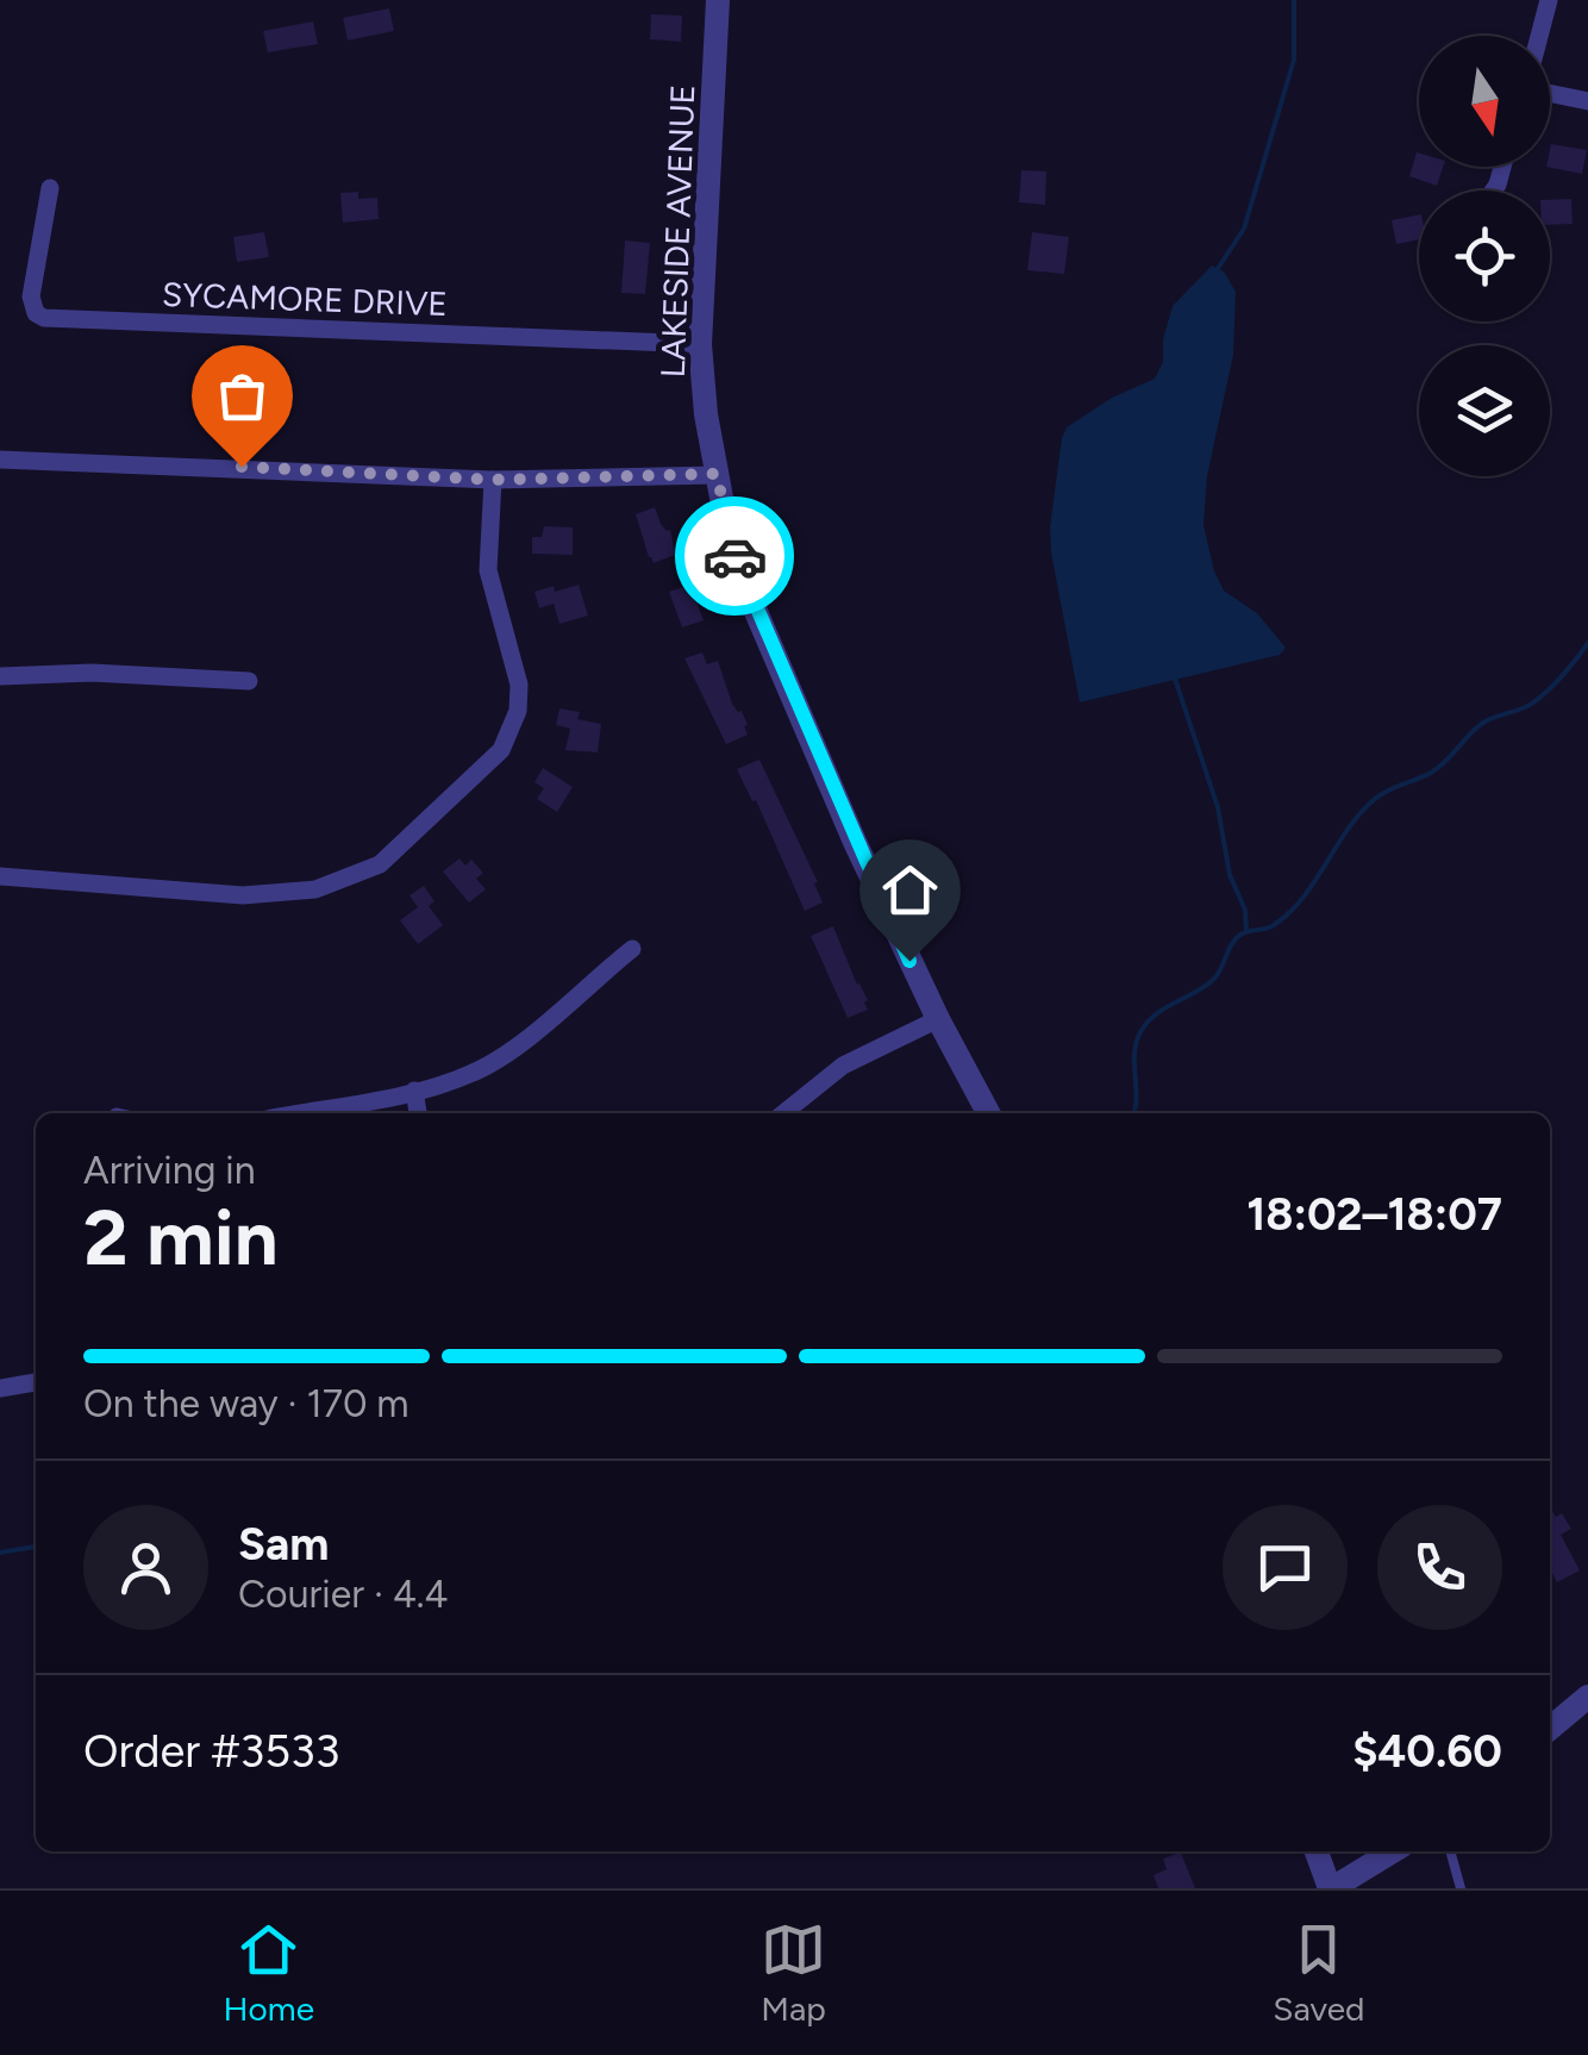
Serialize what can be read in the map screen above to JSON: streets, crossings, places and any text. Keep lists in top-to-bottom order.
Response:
{
  "streets": {
    "street": ["LAKESIDE AVENUE", "SYCAMORE DRIVE"]
  },
  "crossings": [
    ["LAKESIDE AVENUE", "SYCAMORE DRIVE"]
  ],
  "north": "bottom",
  "page": {
    "heading": ["2 min", "Arriving in", "18:02–18:07"],
    "panel": [
      "Sam",
      "Courier · 4.4",
      "Order #3533",
      "$40.60"
    ],
    "bar": "On the way · 170 m",
    "tabs": ["Home", "Map", "Saved"]
  }
}
